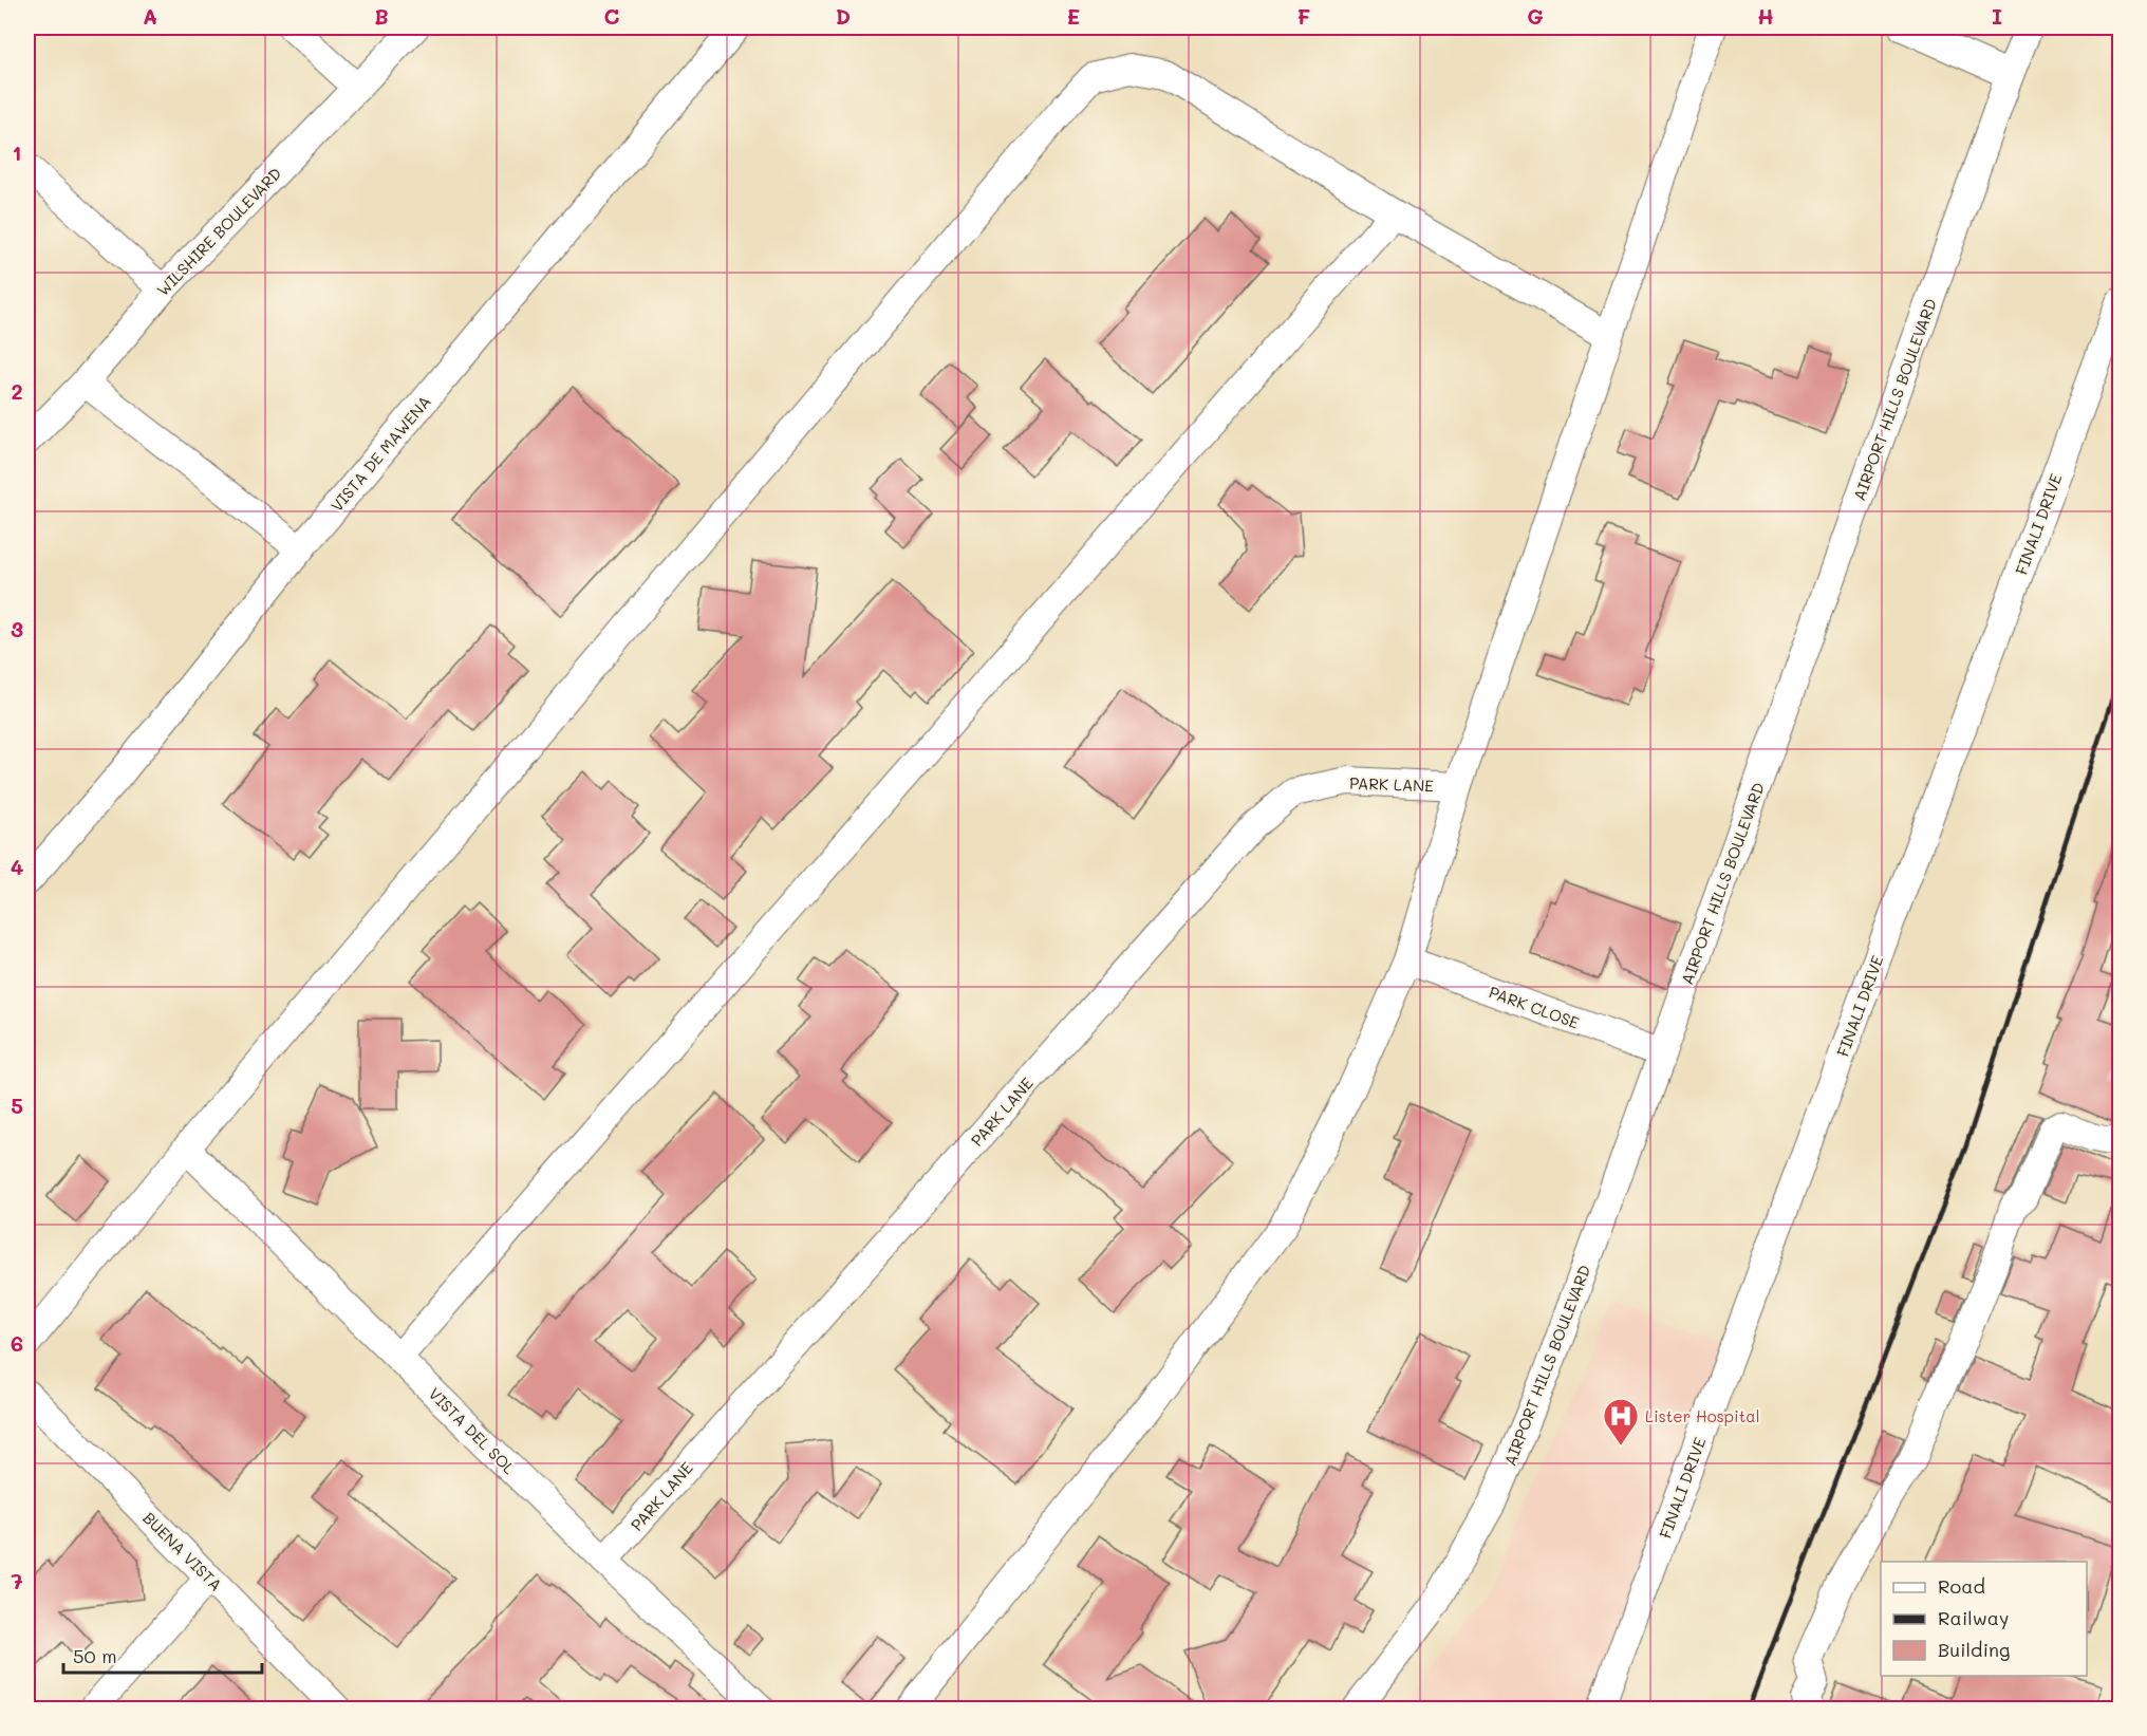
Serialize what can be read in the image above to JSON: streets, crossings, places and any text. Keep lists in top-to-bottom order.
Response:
{
  "streets": {
    "street": [
      "WILSHIRE BOULEVARD",
      "AIRPORT HILLS BOULEVARD",
      "VISTA DE MAWENA",
      "FINALI DRIVE",
      "PARK LANE",
      "PARK CLOSE",
      "VISTA DEL SOL",
      "BUENA VISTA"
    ]
  },
  "crossings": [
    ["AIRPORT HILLS BOULEVARD", "PARK CLOSE"],
    ["PARK LANE", "VISTA DEL SOL"]
  ],
  "places": {
    "hospital": ["Lister Hospital"]
  },
  "legend": ["Road", "Railway", "Building"],
  "scale_bar": "50 m",
  "grid": {
    "columns": [
      "A",
      "B",
      "C",
      "D",
      "E",
      "F",
      "G",
      "H",
      "I"
    ],
    "rows": [
      "1",
      "2",
      "3",
      "4",
      "5",
      "6",
      "7"
    ]
  }
}
